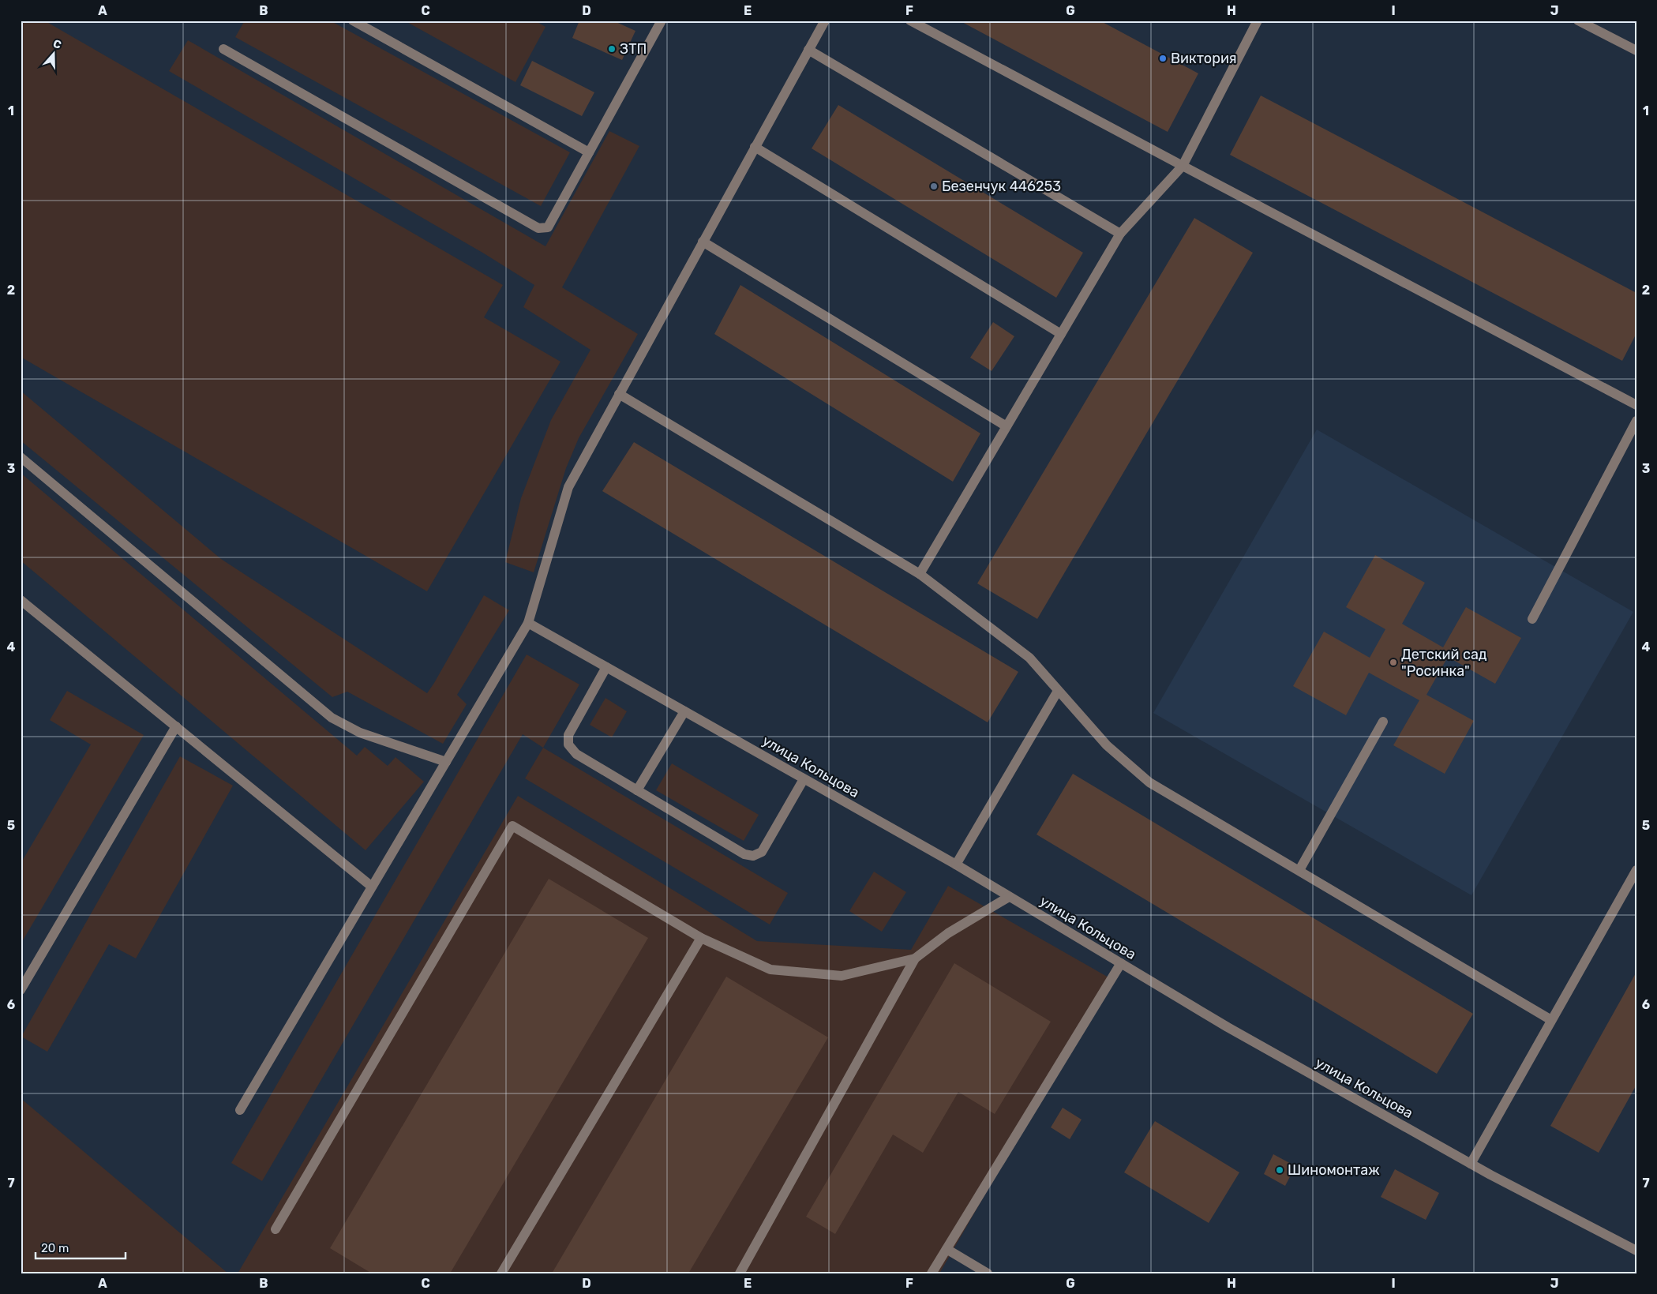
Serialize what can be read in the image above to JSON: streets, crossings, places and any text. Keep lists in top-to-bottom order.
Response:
{
  "streets": {
    "street": ["улица Кольцова"]
  },
  "places": [
    "ЗТП",
    "Виктория",
    "Безенчук 446253",
    "Детский сад \"Росинка\"",
    "Шиномонтаж"
  ],
  "scale_bar": "20 m",
  "north": "top",
  "grid": {
    "columns": [
      "A",
      "B",
      "C",
      "D",
      "E",
      "F",
      "G",
      "H",
      "I",
      "J"
    ],
    "rows": [
      "1",
      "2",
      "3",
      "4",
      "5",
      "6",
      "7"
    ]
  }
}
